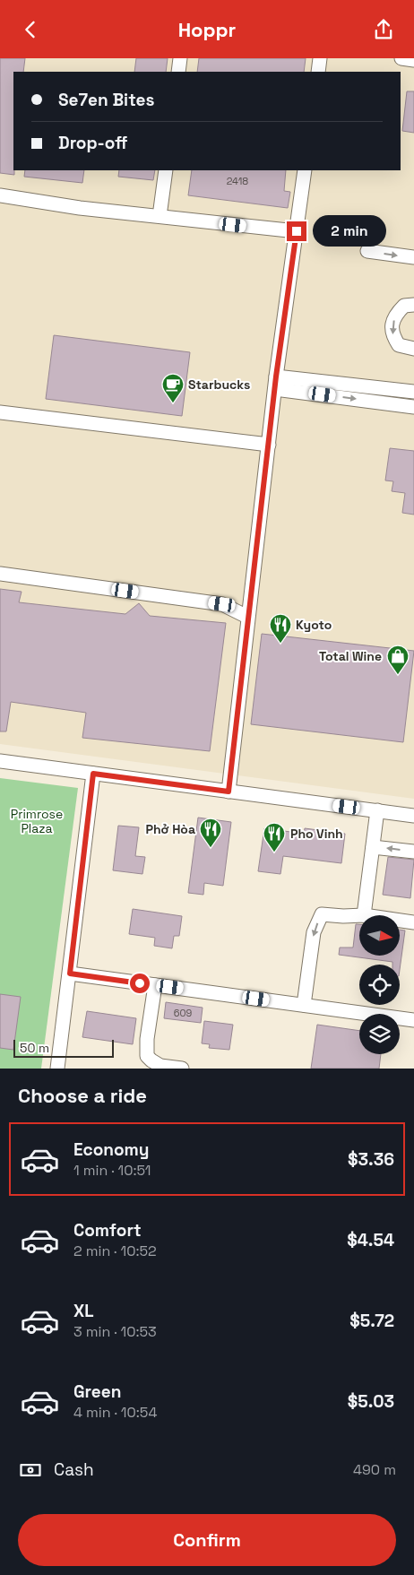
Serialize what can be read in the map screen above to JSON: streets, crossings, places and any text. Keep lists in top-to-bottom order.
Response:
{
  "parks": ["Primrose Plaza"],
  "places": {
    "cafe": ["Starbucks"],
    "restaurant": ["Kyoto", "Phở Hòa", "Pho Vinh"],
    "shop": ["Total Wine"]
  },
  "house_numbers": ["2418", "609"],
  "scale_bar": "50 m",
  "north": "right",
  "page": {
    "header": "Hoppr",
    "banner": ["Se7en Bites", "Drop-off"],
    "bubble": "2 min",
    "scale": "50 m",
    "heading": "Choose a ride",
    "list": [
      {
        "name": "Economy",
        "note": "1 min · 10:51",
        "value": "$3.36"
      },
      {
        "name": "Comfort",
        "note": "2 min · 10:52",
        "value": "$4.54"
      },
      {
        "name": "XL",
        "note": "3 min · 10:53",
        "value": "$5.72"
      },
      {
        "name": "Green",
        "note": "4 min · 10:54",
        "value": "$5.03"
      }
    ],
    "pay": ["Cash", "490 m"],
    "buttons": "Confirm"
  }
}
